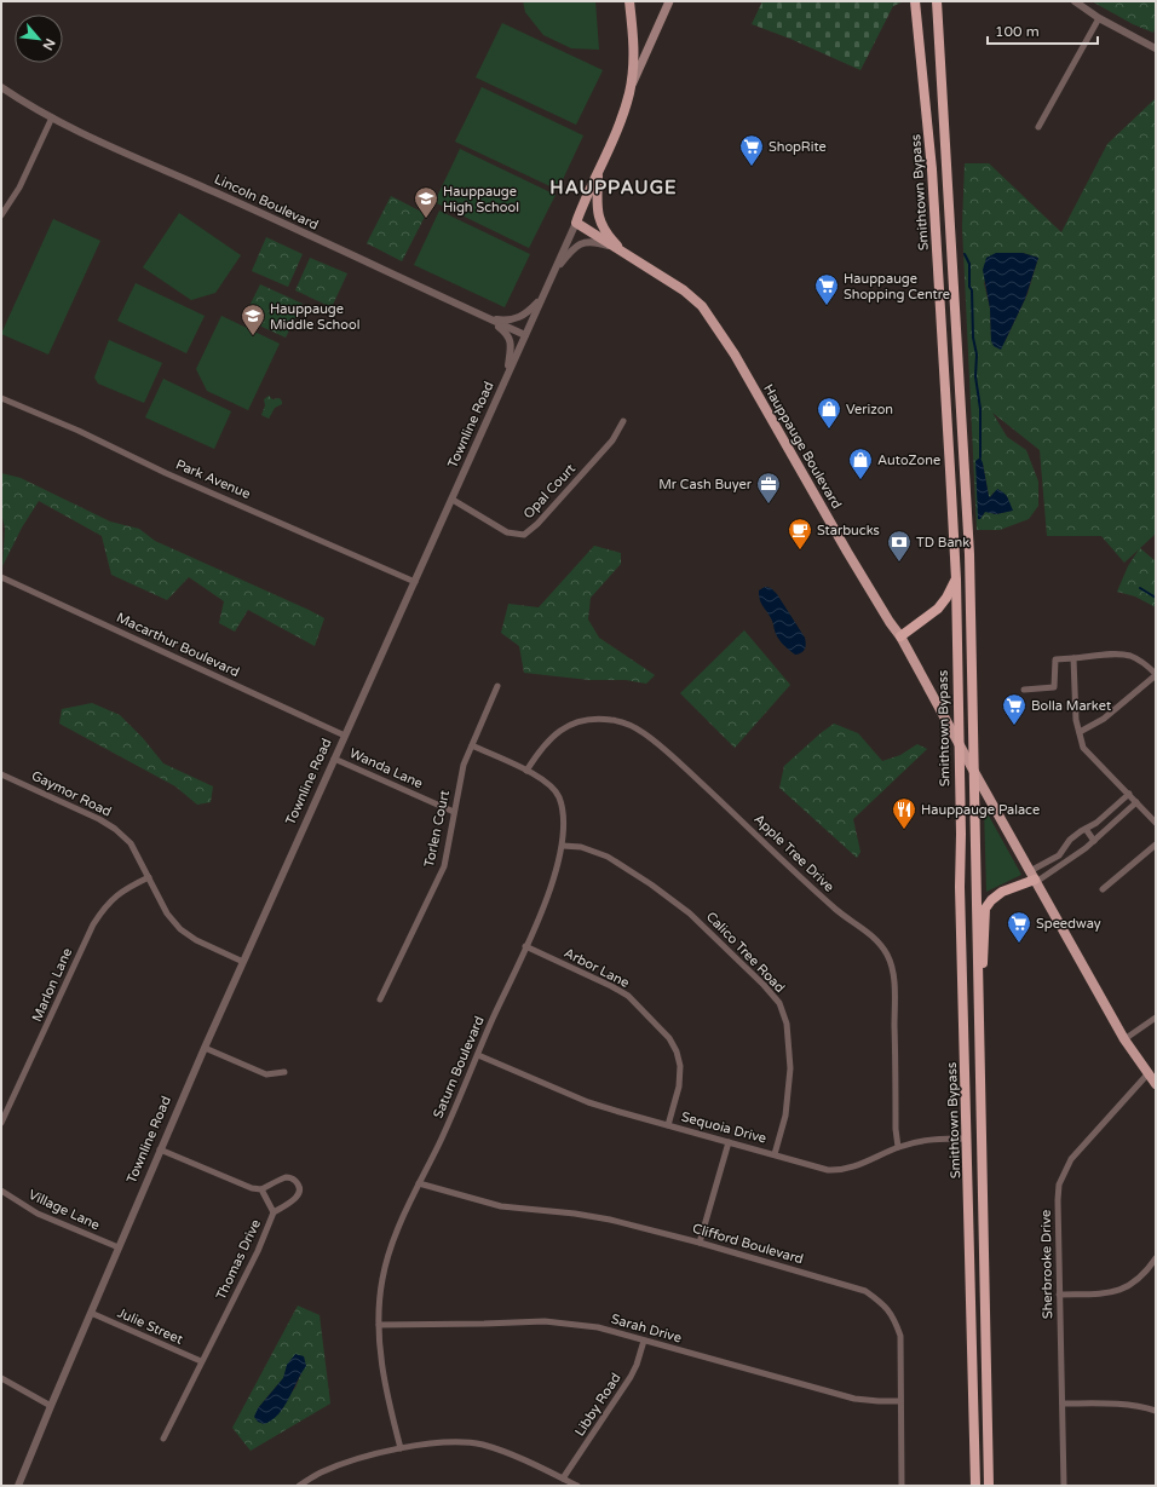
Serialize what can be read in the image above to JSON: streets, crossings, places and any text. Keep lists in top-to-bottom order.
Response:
{
  "streets": {
    "highway": ["Smithtown Bypass"],
    "main road": ["Townline Road", "Hauppauge Boulevard"],
    "street": [
      "Lincoln Boulevard",
      "Park Avenue",
      "Opal Court",
      "Macarthur Boulevard",
      "Wanda Lane",
      "Gaymor Road",
      "Torlen Court",
      "Apple Tree Drive",
      "Calico Tree Road",
      "Arbor Lane",
      "Marlon Lane",
      "Saturn Boulevard",
      "Sequoia Drive",
      "Village Lane",
      "Clifford Boulevard",
      "Thomas Drive",
      "Sherbrooke Drive",
      "Julie Street",
      "Sarah Drive",
      "Libby Road"
    ]
  },
  "crossings": [
    ["Smithtown Bypass", "Hauppauge Boulevard"],
    ["Smithtown Bypass", "Sequoia Drive"],
    ["Lincoln Boulevard", "Townline Road"],
    ["Townline Road", "Hauppauge Boulevard"],
    ["Townline Road", "Park Avenue"],
    ["Townline Road", "Opal Court"],
    ["Townline Road", "Macarthur Boulevard"],
    ["Townline Road", "Wanda Lane"],
    ["Townline Road", "Gaymor Road"],
    ["Townline Road", "Village Lane"],
    ["Townline Road", "Julie Street"],
    ["Hauppauge Boulevard", "Sherbrooke Drive"],
    ["Wanda Lane", "Torlen Court"],
    ["Gaymor Road", "Marlon Lane"],
    ["Torlen Court", "Saturn Boulevard"],
    ["Apple Tree Drive", "Saturn Boulevard"],
    ["Apple Tree Drive", "Sequoia Drive"],
    ["Calico Tree Road", "Saturn Boulevard"],
    ["Calico Tree Road", "Sequoia Drive"],
    ["Arbor Lane", "Saturn Boulevard"],
    ["Arbor Lane", "Sequoia Drive"],
    ["Saturn Boulevard", "Sequoia Drive"],
    ["Saturn Boulevard", "Clifford Boulevard"],
    ["Saturn Boulevard", "Sarah Drive"],
    ["Clifford Boulevard", "Sarah Drive"],
    ["Thomas Drive", "Julie Street"],
    ["Sarah Drive", "Libby Road"]
  ],
  "districts": ["HAUPPAUGE"],
  "places": {
    "supermarket": [
      "ShopRite",
      "Hauppauge Shopping Centre",
      "Bolla Market",
      "Speedway"
    ],
    "school or university": ["Hauppauge High School", "Hauppauge Middle School"],
    "shop": ["Verizon", "AutoZone"],
    "office": ["Mr Cash Buyer"],
    "cafe": ["Starbucks"],
    "bank": ["TD Bank"],
    "restaurant": ["Hauppauge Palace"]
  },
  "scale_bar": "100 m",
  "north": "bottom right"
}
